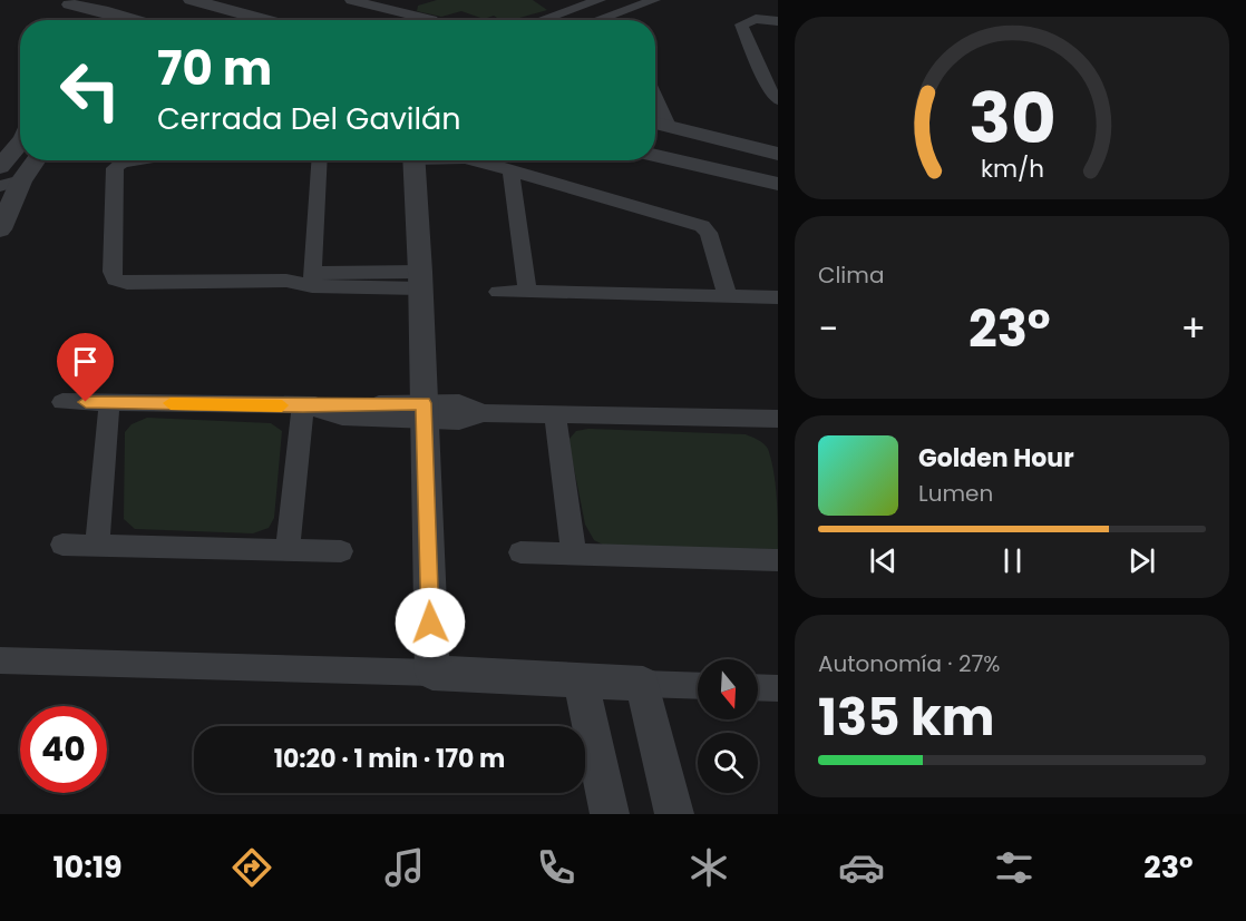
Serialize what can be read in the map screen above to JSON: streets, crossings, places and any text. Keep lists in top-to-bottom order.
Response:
{
  "north": "bottom",
  "page": {
    "turn": ["70 m", "Cerrada Del Gavilán"],
    "tile": [
      "Clima",
      ["Autonomía · 27%", "135 km"]
    ],
    "heat": ["−", "23°", "+"],
    "song": ["Golden Hour", "Lumen"],
    "limit": "40",
    "trip": "10:20 · 1 min · 170 m",
    "tabs": ["10:19", "23°"],
    "gauge": ["30", "km/h"]
  }
}
